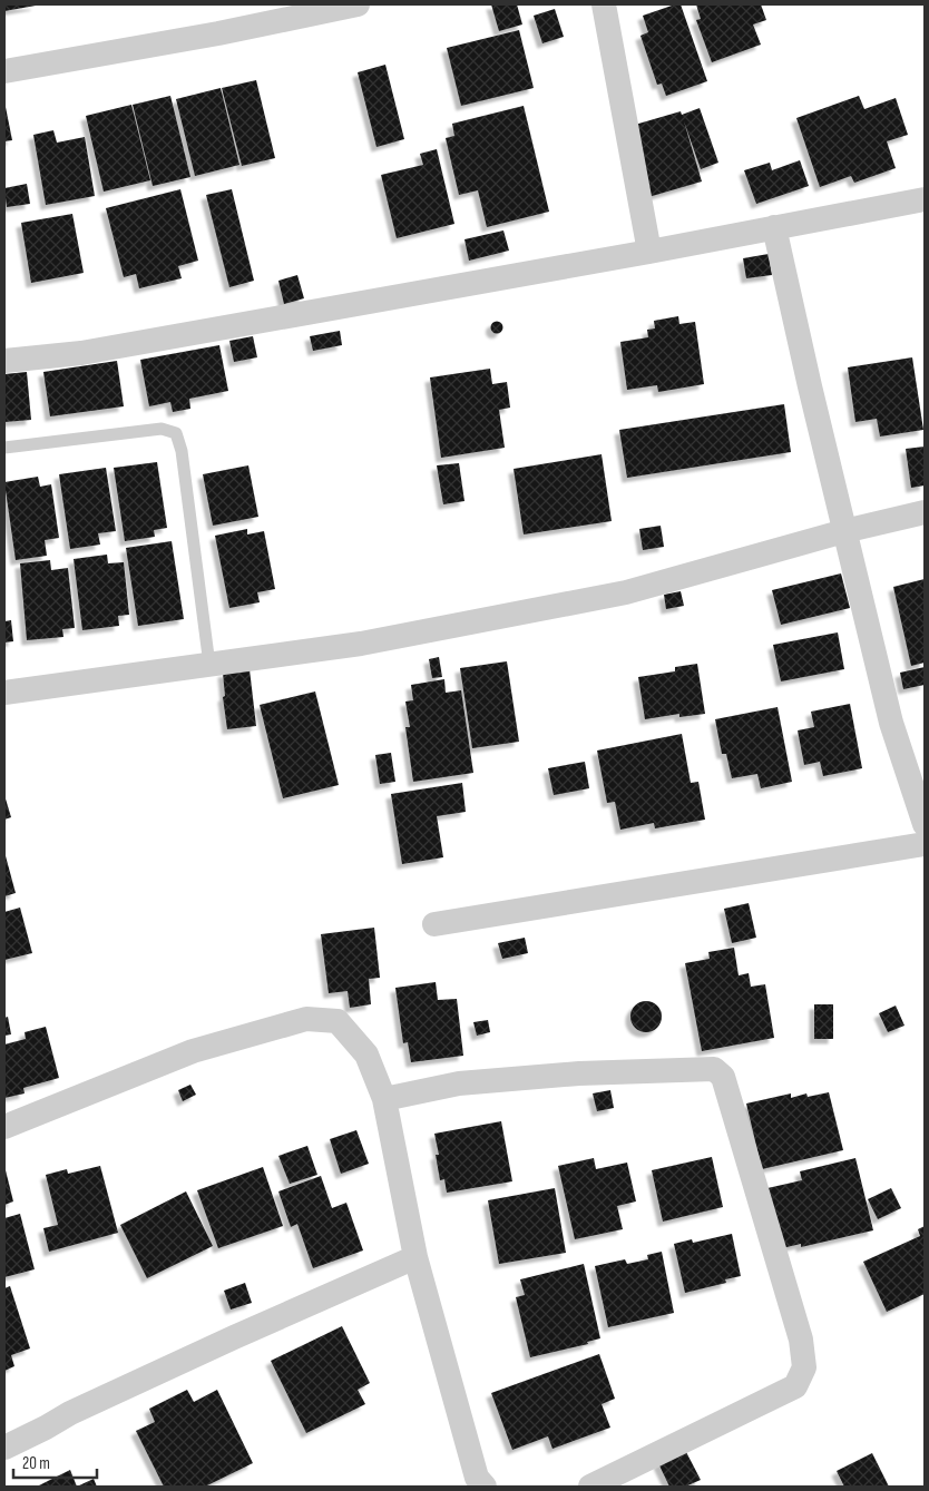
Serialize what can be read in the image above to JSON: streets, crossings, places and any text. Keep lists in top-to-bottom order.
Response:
{
  "scale_bar": "20 m"
}
